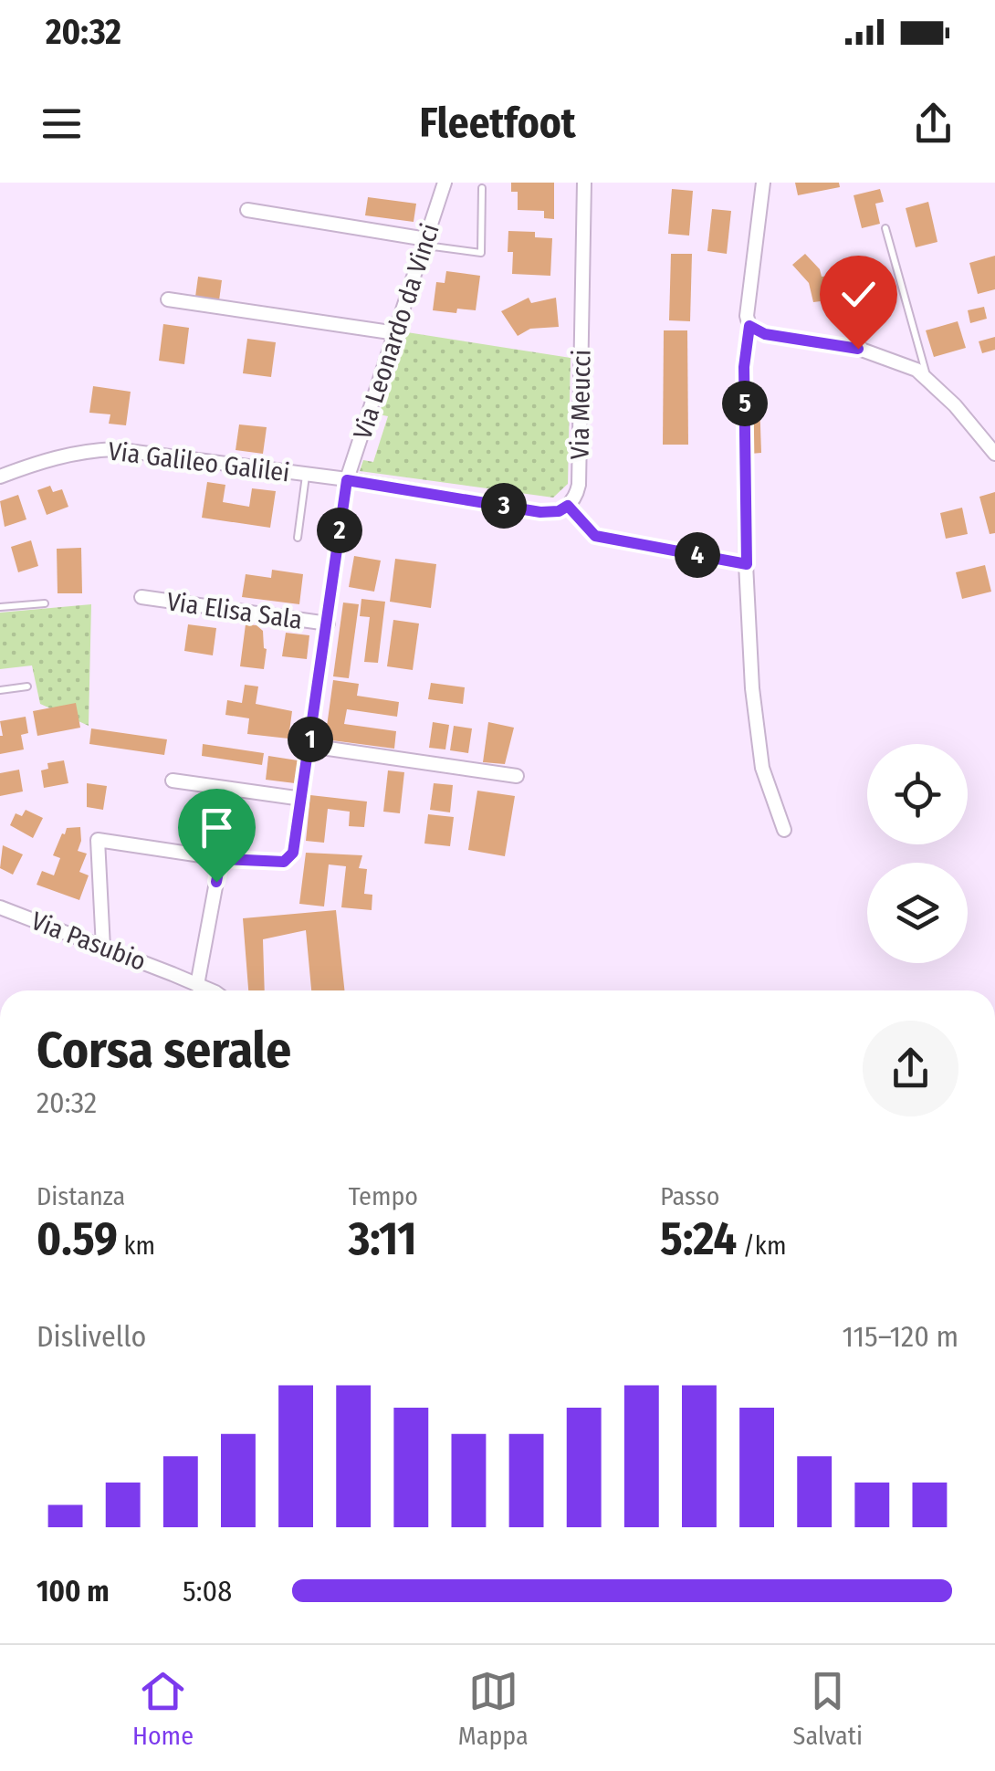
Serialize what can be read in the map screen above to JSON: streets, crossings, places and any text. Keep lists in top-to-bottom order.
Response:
{
  "streets": {
    "street": [
      "Via Leonardo da Vinci",
      "Via Meucci",
      "Via Galileo Galilei",
      "Via Elisa Sala",
      "Via Pasubio"
    ]
  },
  "crossings": [
    ["Via Leonardo da Vinci", "Via Galileo Galilei"],
    ["Via Leonardo da Vinci", "Via Elisa Sala"]
  ],
  "page": {
    "status": "20:32",
    "header": "Fleetfoot",
    "pins": [
      "5",
      "3",
      "2",
      "4",
      "1"
    ],
    "heading": ["Corsa serale", "20:32"],
    "stats": [
      ["Distanza", "0.59 km"],
      ["Tempo", "3:11"],
      ["Passo", "5:24 /km"]
    ],
    "chart": ["Dislivello", "115–120 m"],
    "list": [
      {
        "name": "100 m",
        "note": "5:08"
      }
    ],
    "tabs": ["Home", "Mappa", "Salvati"]
  }
}
